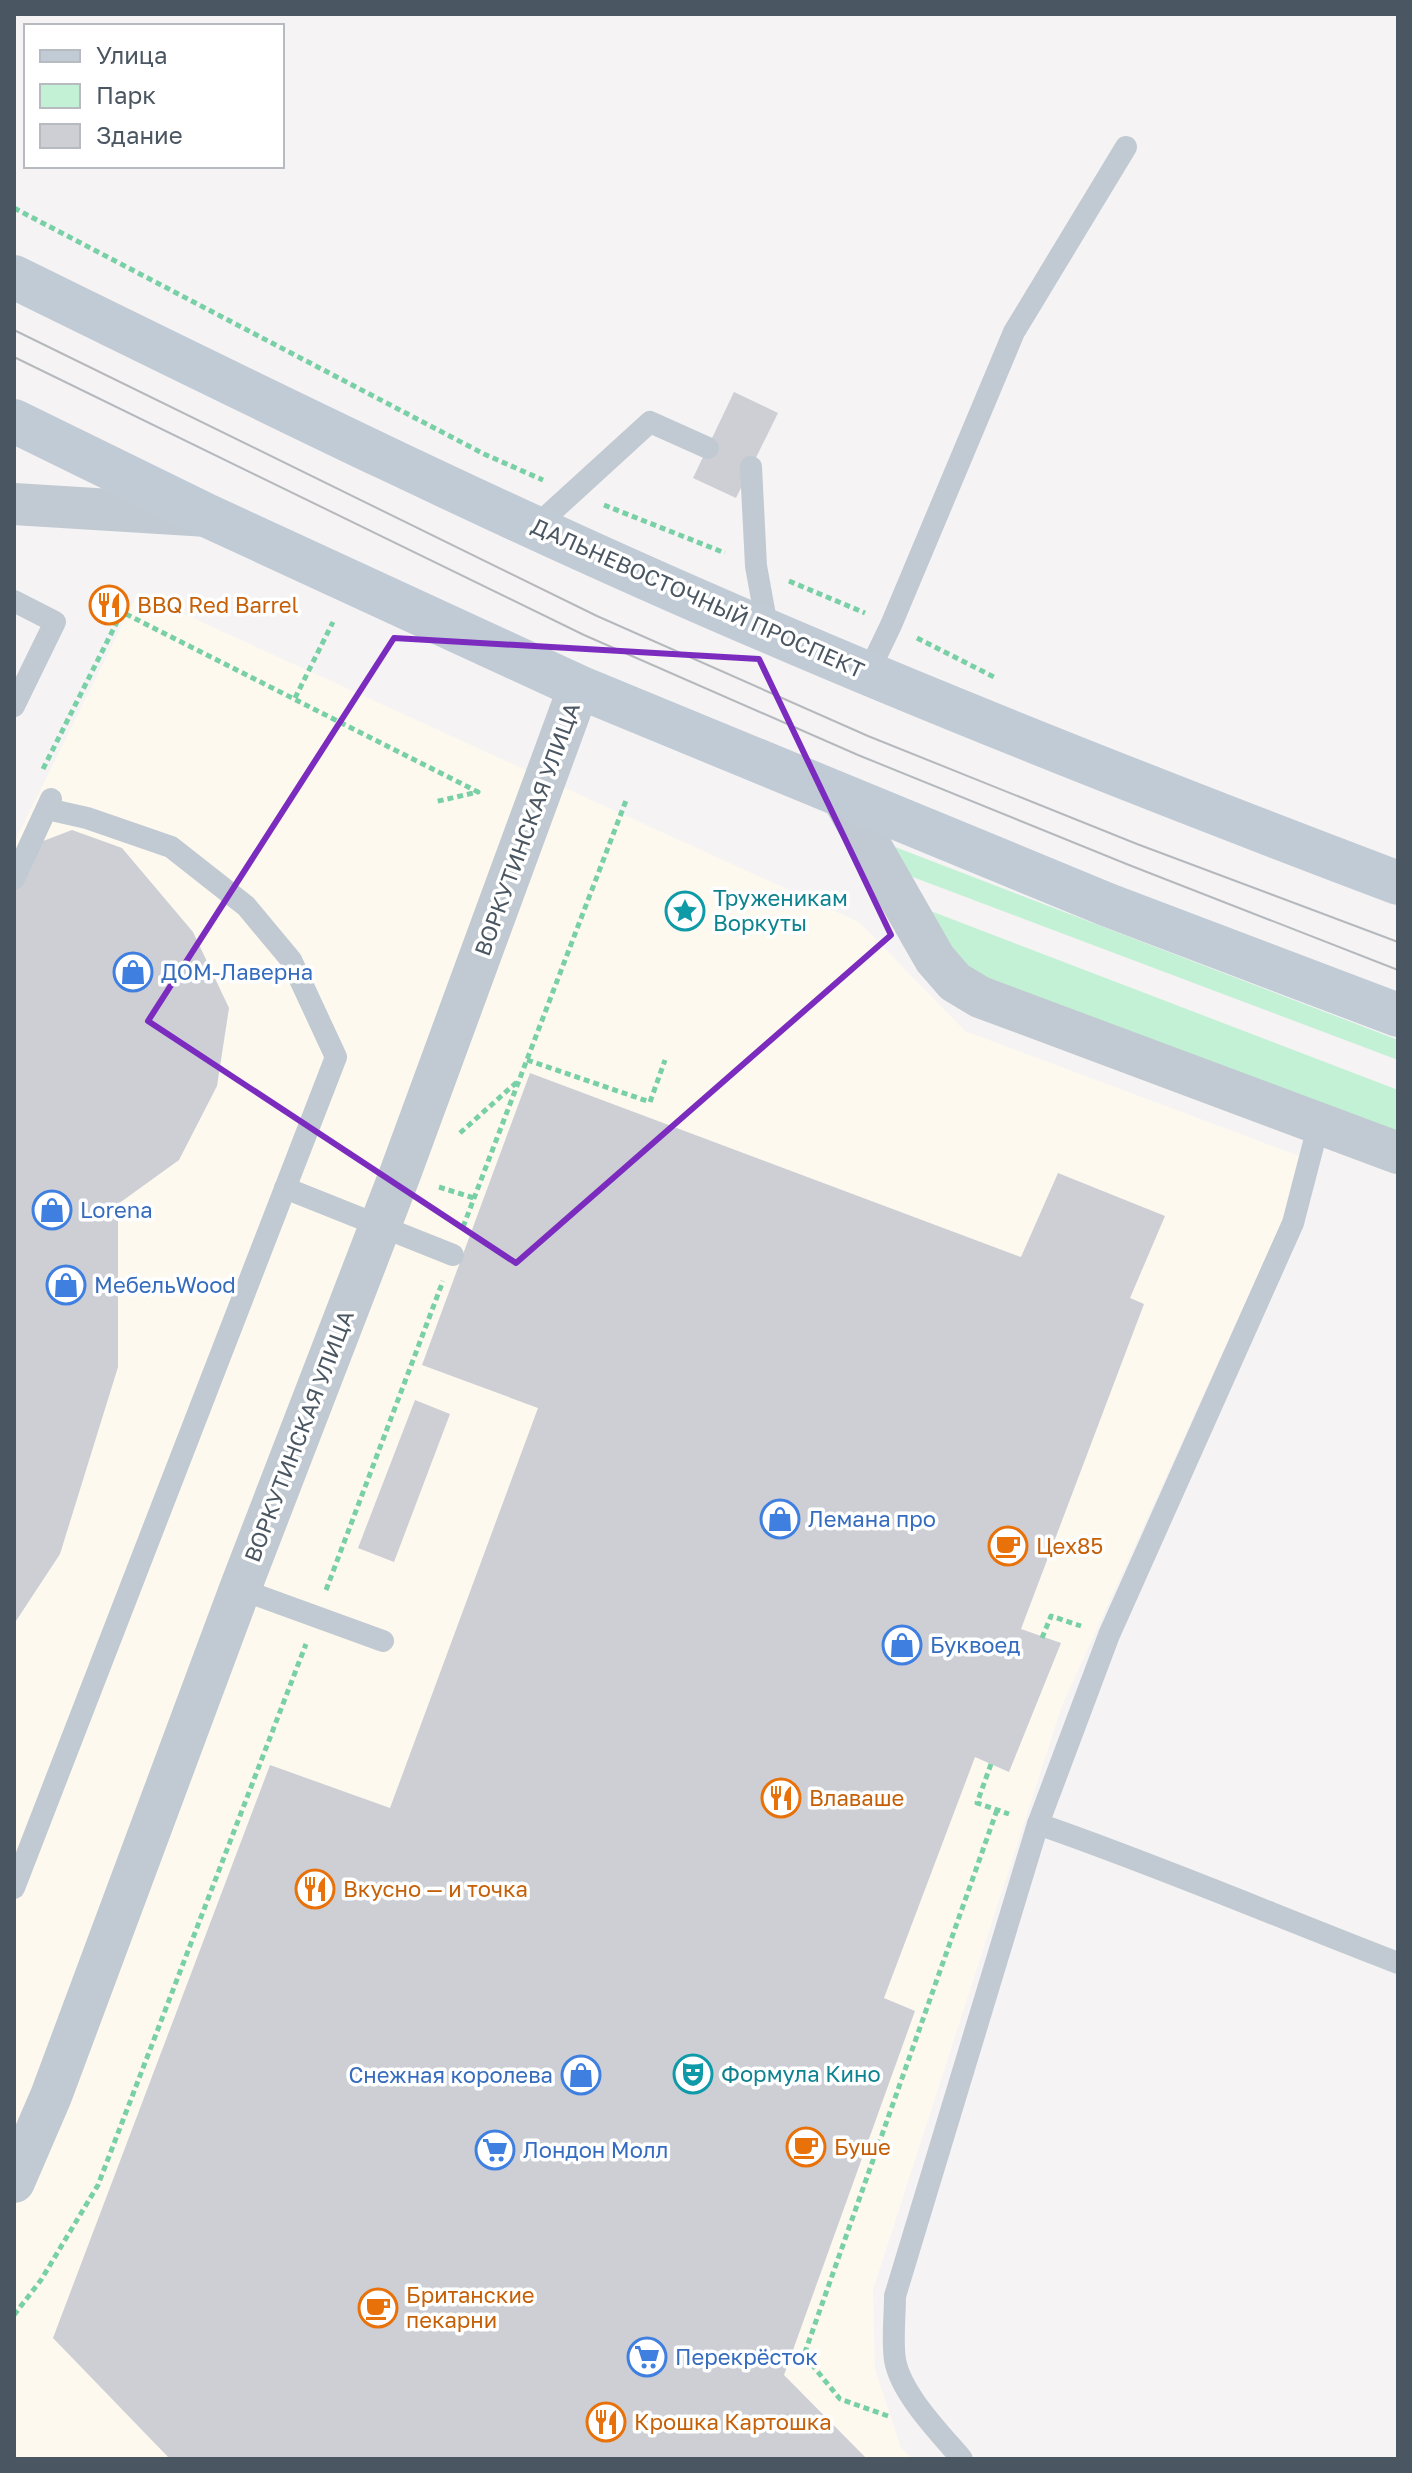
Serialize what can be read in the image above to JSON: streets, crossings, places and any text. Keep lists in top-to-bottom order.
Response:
{
  "streets": {
    "main road": ["ДАЛЬНЕВОСТОЧНЫЙ ПРОСПЕКТ"],
    "street": ["ВОРКУТИНСКАЯ УЛИЦА"]
  },
  "places": {
    "restaurant": [
      "BBQ Red Barrel",
      "Влаваше",
      "Вкусно — и точка",
      "Крошка Картошка"
    ],
    "place": ["Труженикам Воркуты"],
    "shop": [
      "ДОМ-Лаверна",
      "Lorena",
      "МебельWood",
      "Лемана про",
      "Буквоед",
      "Снежная королева"
    ],
    "cafe": ["Цех85", "Буше", "Британские пекарни"],
    "theatre": ["Формула Кино"],
    "supermarket": ["Лондон Молл", "Перекрёсток"]
  },
  "legend": ["Улица", "Парк", "Здание"]
}
